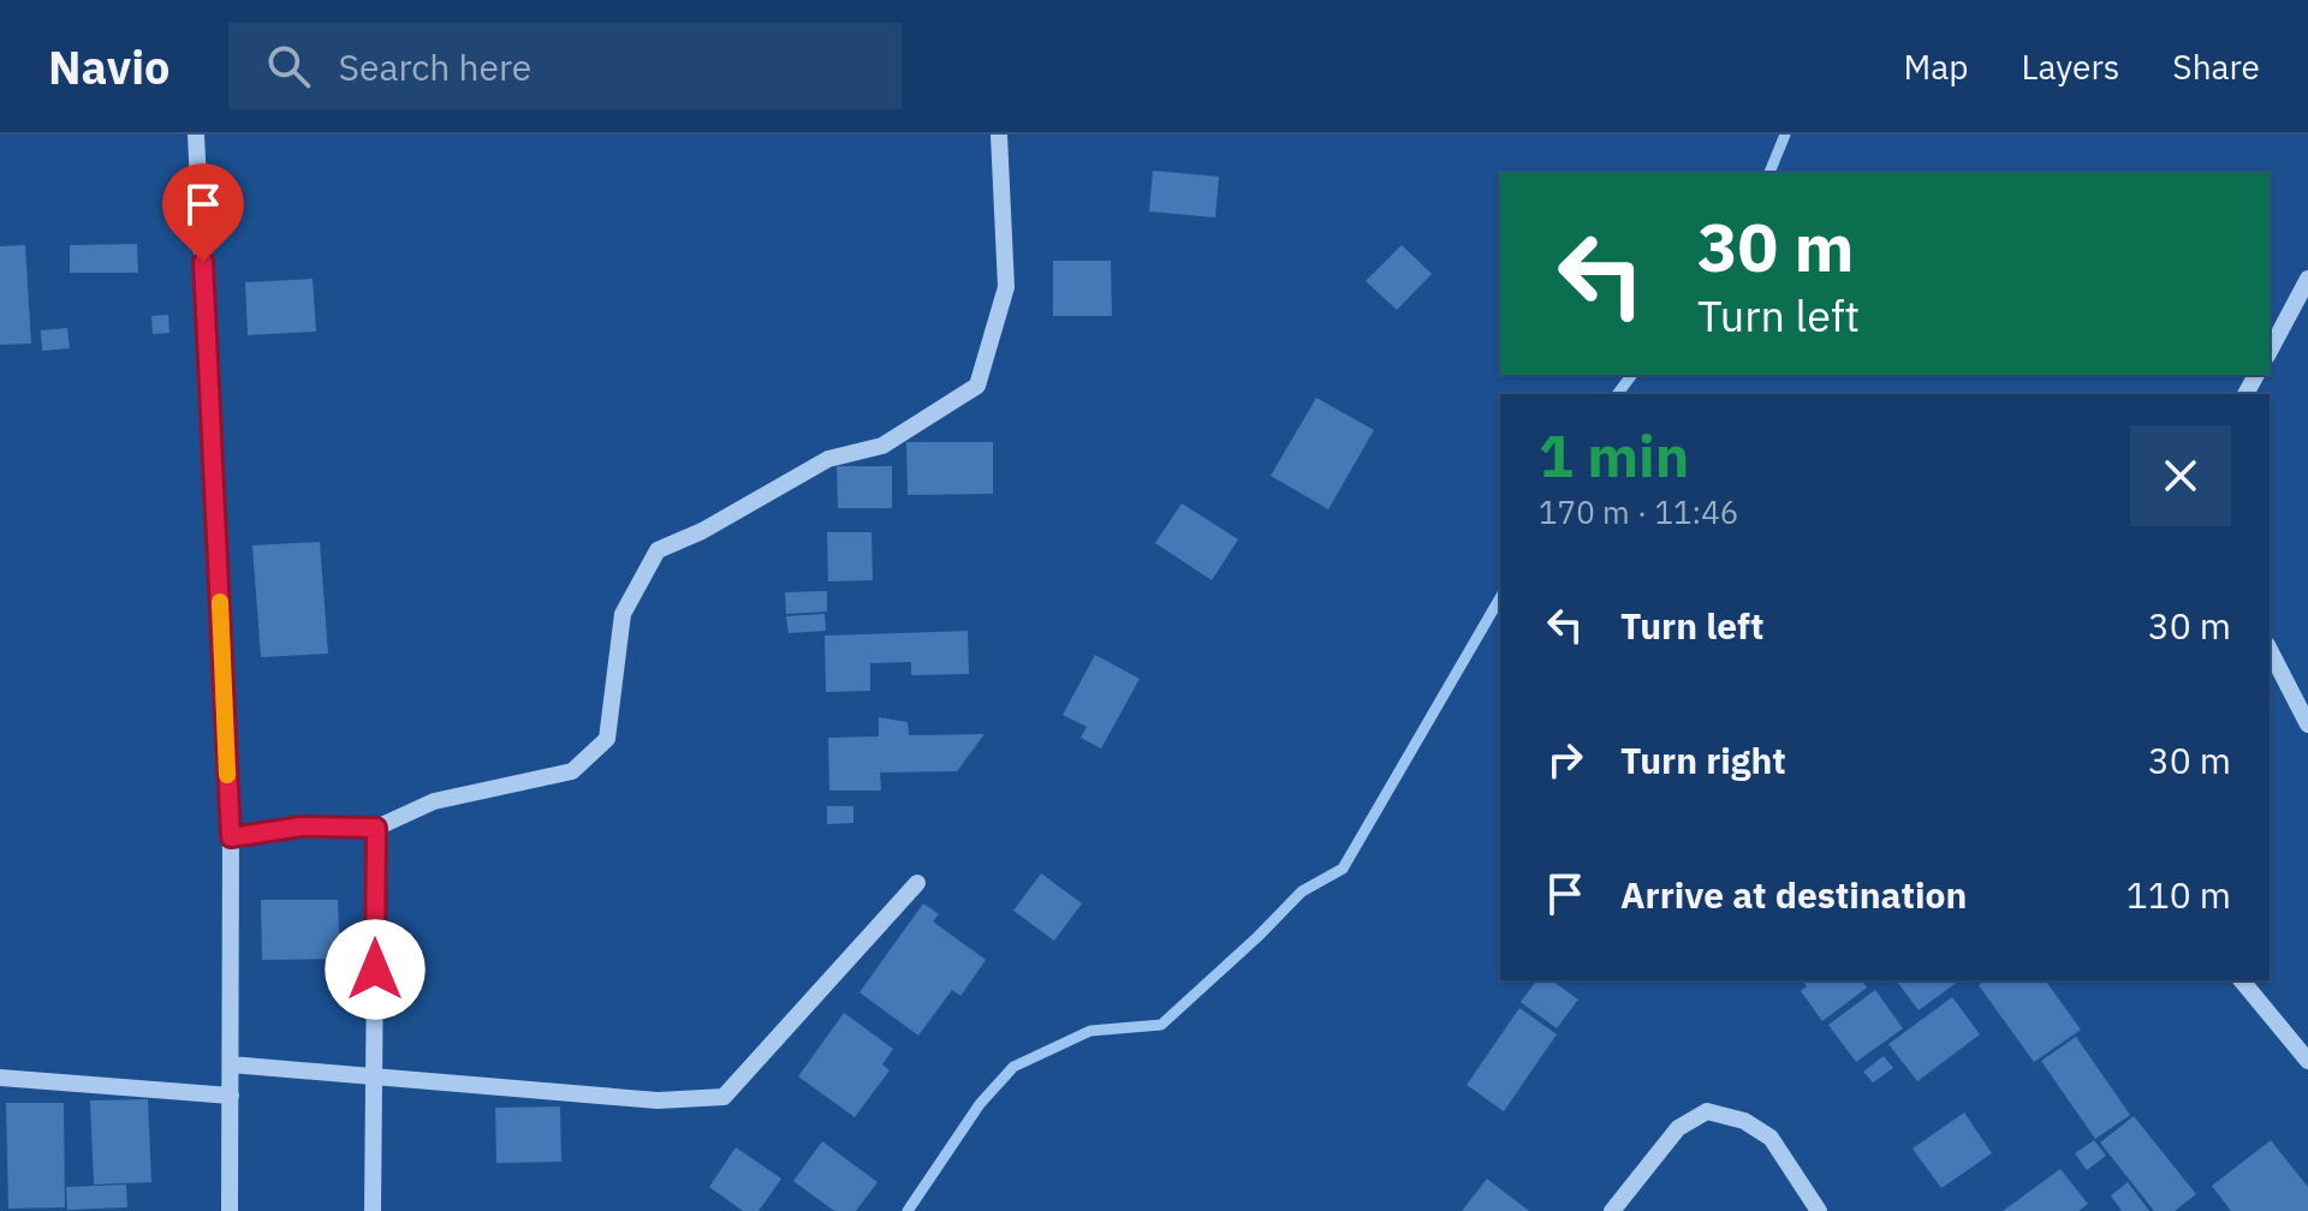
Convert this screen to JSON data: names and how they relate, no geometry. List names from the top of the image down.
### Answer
{
  "page": {
    "header": "Navio",
    "search": "Search here",
    "nav": ["Map", "Layers", "Share"],
    "turn": ["30 m", "Turn left"],
    "heading": ["1 min", "170 m · 11:46"],
    "list": [
      {
        "name": "Turn left",
        "value": "30 m"
      },
      {
        "name": "Turn right",
        "value": "30 m"
      },
      {
        "name": "Arrive at destination",
        "value": "110 m"
      }
    ]
  }
}
